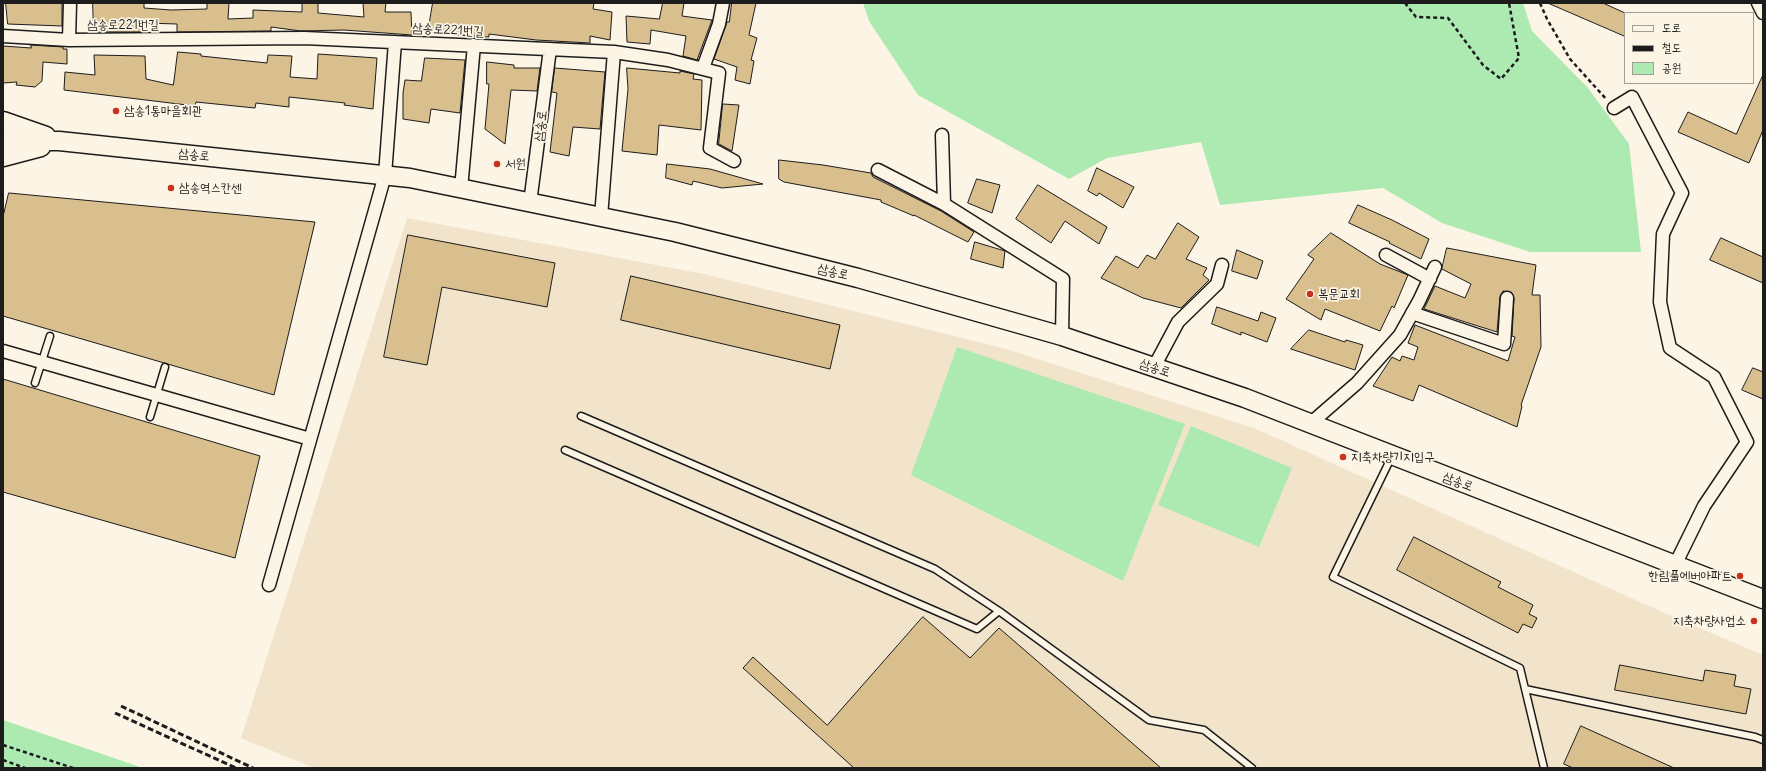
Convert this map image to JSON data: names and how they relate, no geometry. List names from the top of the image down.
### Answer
{
  "streets": {
    "main road": ["삼송로"],
    "street": ["삼송로221번길"]
  },
  "crossings": [
    ["삼송로221번길", "삼송로"]
  ],
  "places": [
    "삼송1통마을회관",
    "서원",
    "삼송역스칸센",
    "복문교회",
    "지축차량기지입구",
    "한림풀에버아파트",
    "지축차량사업소"
  ],
  "legend": ["도로", "철도", "공원"]
}
